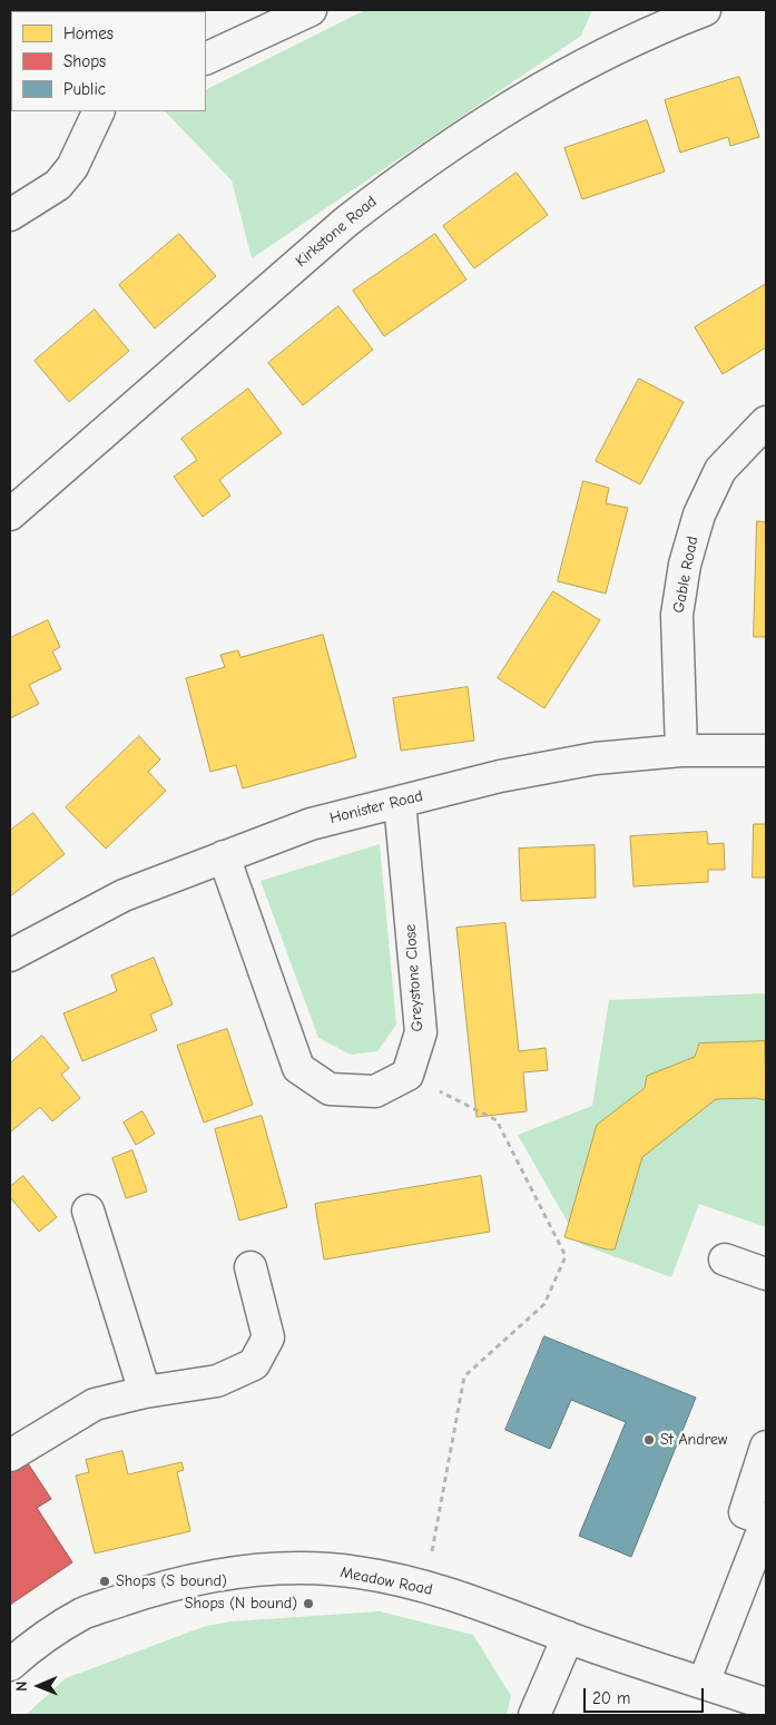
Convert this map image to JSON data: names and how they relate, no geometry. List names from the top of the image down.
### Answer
{
  "streets": {
    "street": [
      "Kirkstone Road",
      "Gable Road",
      "Honister Road",
      "Greystone Close",
      "Meadow Road"
    ]
  },
  "crossings": [
    ["Gable Road", "Honister Road"],
    ["Honister Road", "Greystone Close"]
  ],
  "places": ["St Andrew", "Shops (S bound)", "Shops (N bound)"],
  "legend": ["Homes", "Shops", "Public"],
  "scale_bar": "20 m",
  "north": "left"
}
